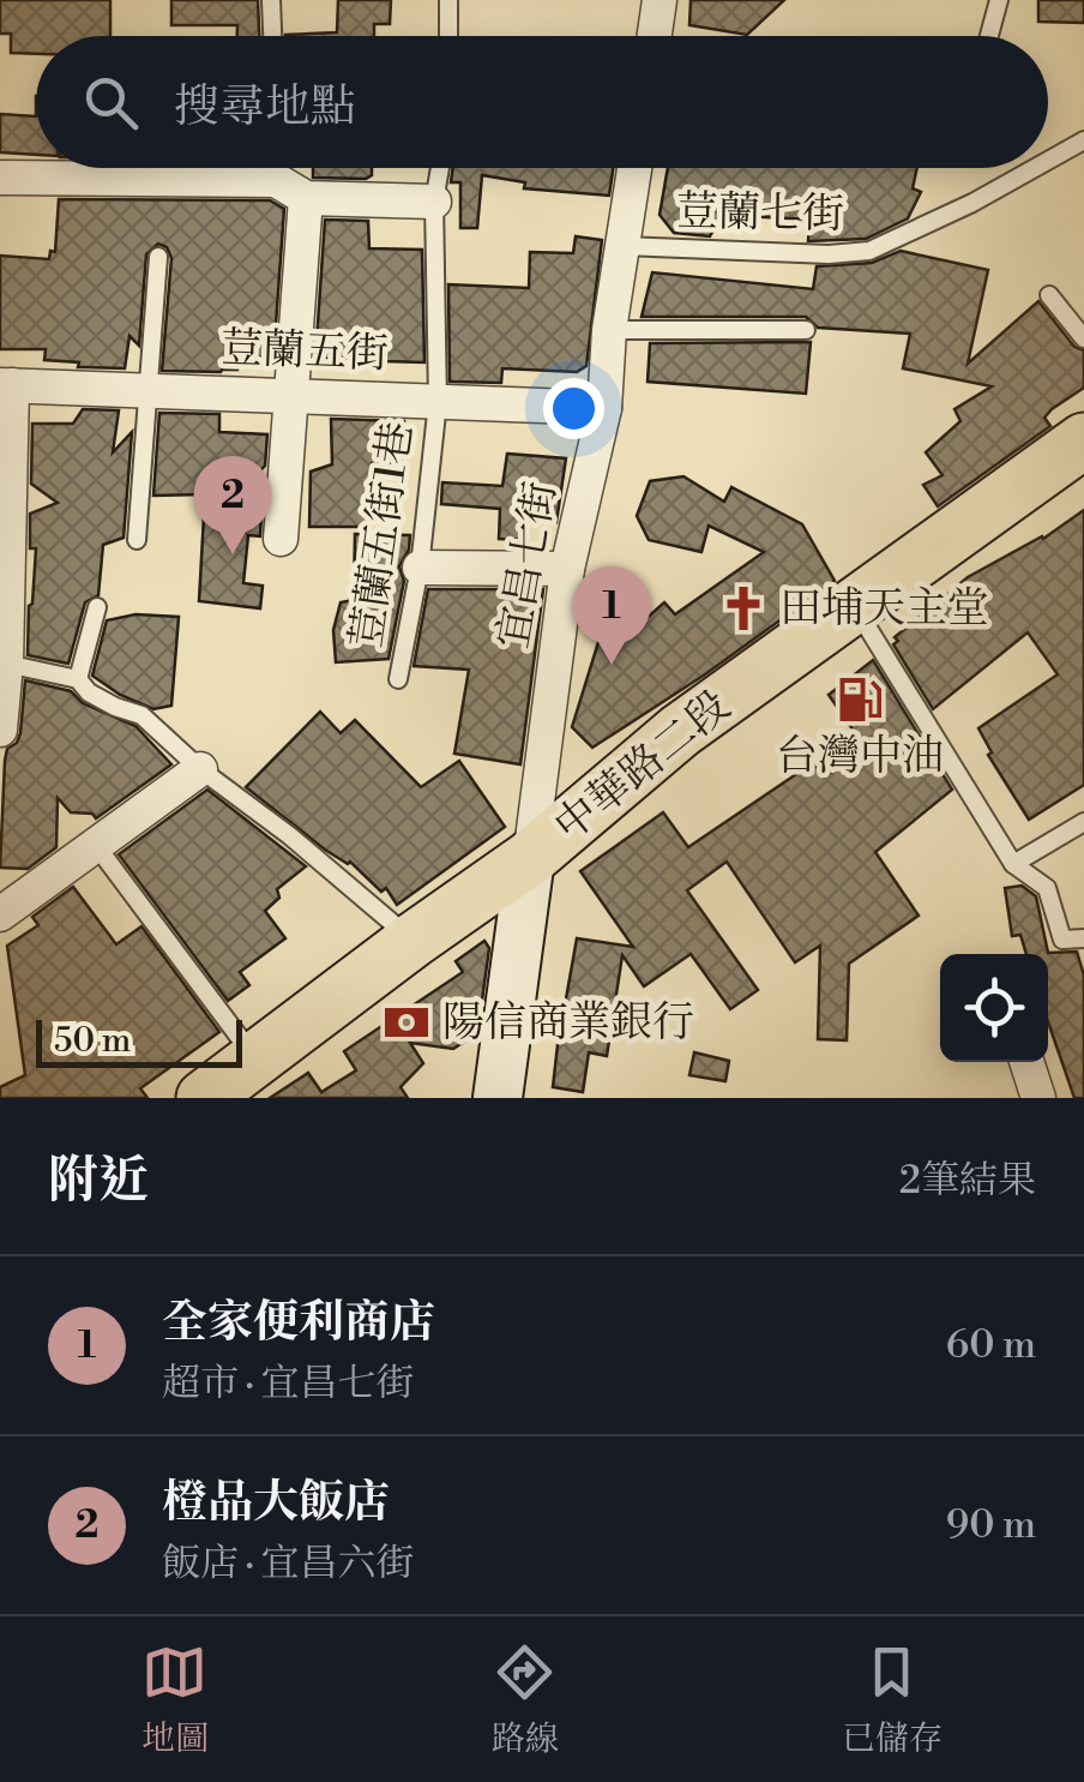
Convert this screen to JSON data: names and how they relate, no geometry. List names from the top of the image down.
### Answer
{
  "streets": {
    "main road": ["中華路二段"],
    "street": ["荳蘭五街", "宜昌七街"],
    "lane": ["荳蘭七街", "荳蘭五街1巷"]
  },
  "crossings": [
    ["荳蘭七街", "宜昌七街"],
    ["荳蘭五街", "荳蘭五街1巷"],
    ["荳蘭五街", "宜昌七街"],
    ["宜昌七街", "中華路二段"]
  ],
  "places": {
    "church": ["田埔天主堂"],
    "fuel station": ["台灣中油"],
    "bank": ["陽信商業銀行"]
  },
  "scale_bar": "50 m",
  "page": {
    "search": "搜尋地點",
    "pins": ["2", "1"],
    "scale": "50 m",
    "heading": ["附近", "2筆結果"],
    "list": [
      {
        "mark": "1",
        "name": "全家便利商店",
        "note": "超市 · 宜昌七街",
        "value": "60 m"
      },
      {
        "mark": "2",
        "name": "橙品大飯店",
        "note": "飯店 · 宜昌六街",
        "value": "90 m"
      }
    ],
    "nav": ["地圖", "路線", "已儲存"]
  }
}
